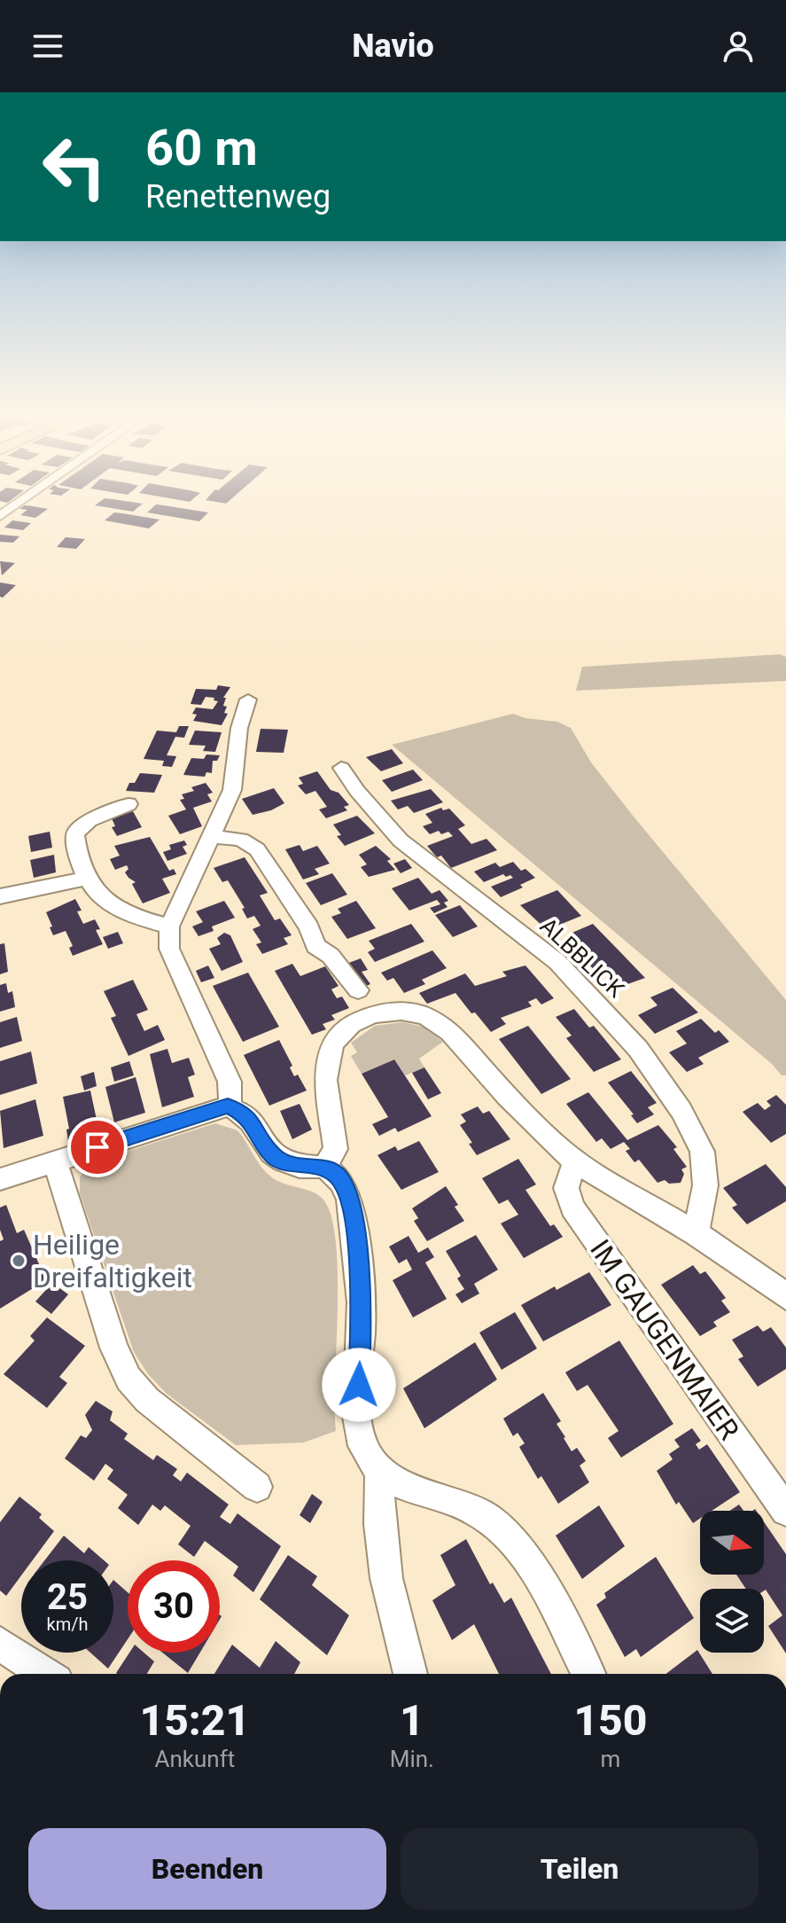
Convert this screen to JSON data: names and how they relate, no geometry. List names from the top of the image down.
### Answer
{
  "streets": {
    "street": ["ALBBLICK", "IM GAUGENMAIER"]
  },
  "places": ["Heilige Dreifaltigkeit"],
  "north": "right",
  "page": {
    "header": "Navio",
    "turn": ["60 m", "Renettenweg"],
    "speed": "25 km/h",
    "limit": "30",
    "eta": [
      "15:21",
      "Ankunft",
      "1",
      "Min.",
      "150",
      "m"
    ],
    "buttons": ["Beenden", "Teilen"]
  }
}
